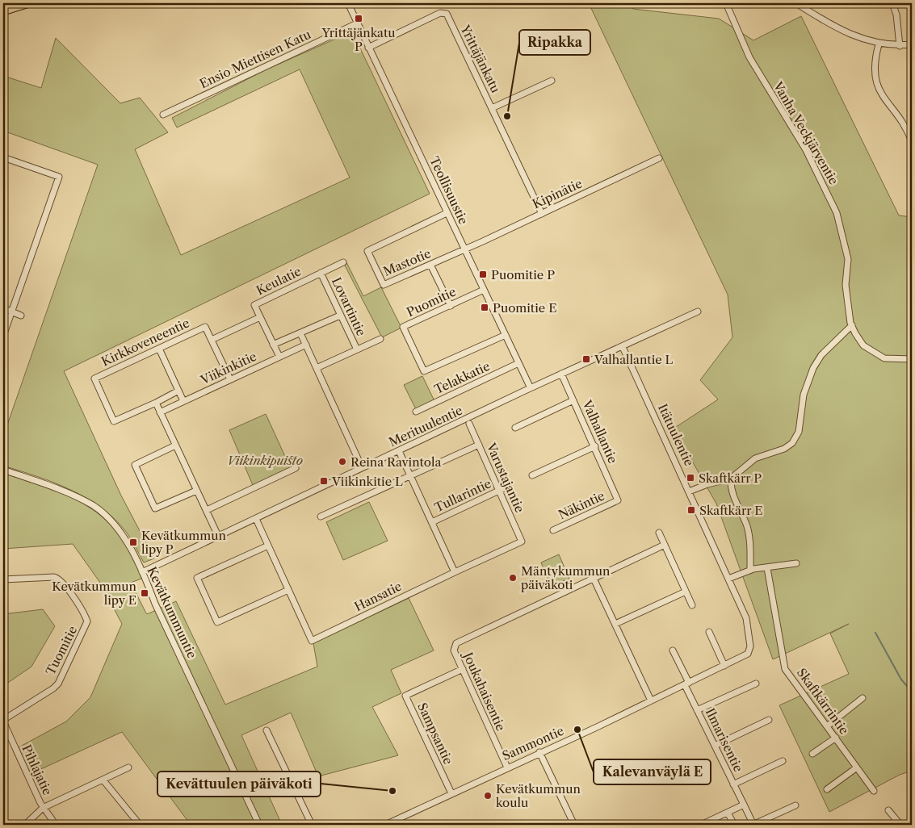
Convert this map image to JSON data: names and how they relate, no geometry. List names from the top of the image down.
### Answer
{
  "streets": {
    "street": [
      "Ensio Miettisen Katu",
      "Yrittäjänkatu",
      "Vanha Veckjärventie",
      "Teollisuustie",
      "Kipinätie",
      "Mastotie",
      "Keulatie",
      "Puomitie",
      "Lovartintie",
      "Kirkkoveneentie",
      "Viikinkitie",
      "Telakkatie",
      "Merituulentie",
      "Valhallantie",
      "Itätuulentie",
      "Varustajantie",
      "Tullarintie",
      "Näkintie",
      "Hansatie",
      "Kevätkummuntie",
      "Tuomitie",
      "Joukahaisentie",
      "Skaftkärrintie",
      "Sampsantie",
      "Ilmarisentie",
      "Sammontie",
      "Pihlajatie"
    ]
  },
  "crossings": [
    ["Ensio Miettisen Katu", "Teollisuustie"],
    ["Yrittäjänkatu", "Teollisuustie"],
    ["Yrittäjänkatu", "Kipinätie"],
    ["Teollisuustie", "Kipinätie"],
    ["Teollisuustie", "Mastotie"],
    ["Teollisuustie", "Puomitie"],
    ["Teollisuustie", "Telakkatie"],
    ["Teollisuustie", "Merituulentie"],
    ["Kipinätie", "Mastotie"],
    ["Keulatie", "Lovartintie"],
    ["Keulatie", "Viikinkitie"],
    ["Merituulentie", "Valhallantie"],
    ["Merituulentie", "Itätuulentie"],
    ["Merituulentie", "Hansatie"],
    ["Merituulentie", "Kevätkummuntie"],
    ["Valhallantie", "Näkintie"],
    ["Itätuulentie", "Sammontie"],
    ["Varustajantie", "Tullarintie"],
    ["Varustajantie", "Hansatie"],
    ["Tuomitie", "Pihlajatie"],
    ["Joukahaisentie", "Sampsantie"],
    ["Joukahaisentie", "Sammontie"],
    ["Sampsantie", "Sammontie"],
    ["Ilmarisentie", "Sammontie"]
  ],
  "parks": ["Viikinkipuisto"],
  "places": {
    "transit": [
      "Yrittäjänkatu P",
      "Puomitie P",
      "Puomitie E",
      "Valhallantie L",
      "Skaftkärr P",
      "Viikinkitie L",
      "Skaftkärr E",
      "Kevätkummun lipy P",
      "Kevätkummun lipy E"
    ],
    "other": [
      "Ripakka",
      "Reina Ravintola",
      "Mäntykummun päiväkoti",
      "Kalevanväylä E",
      "Kevättuulen päiväkoti",
      "Kevätkummun koulu"
    ]
  }
}
